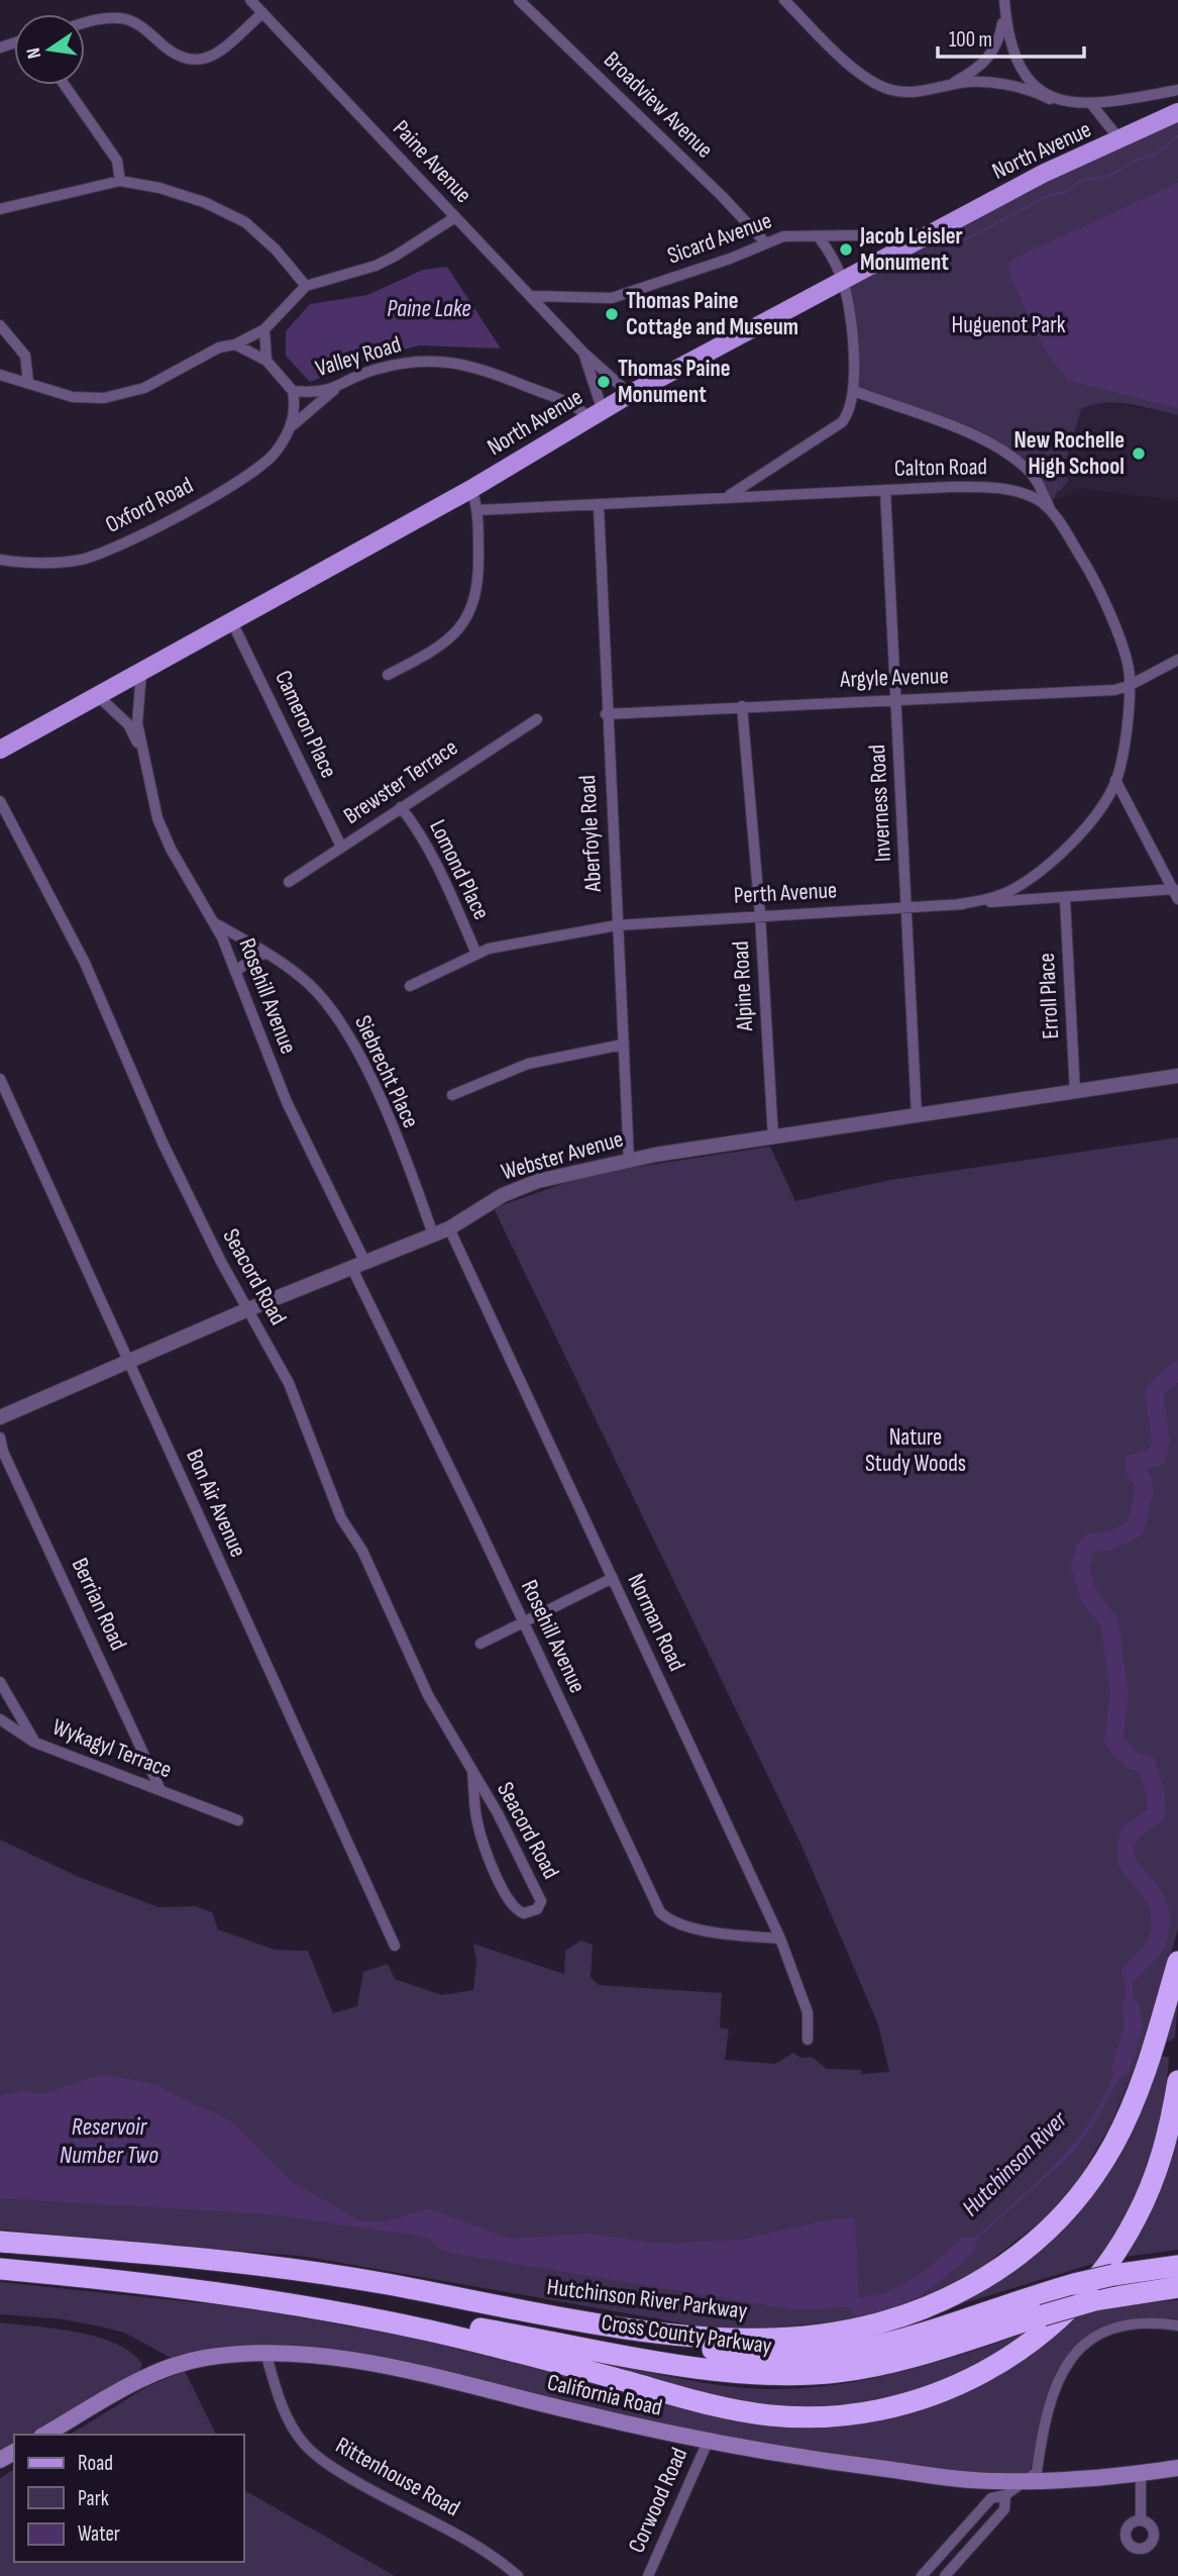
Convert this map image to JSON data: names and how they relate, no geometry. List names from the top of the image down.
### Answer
{
  "streets": {
    "highway": ["Hutchinson River Parkway", "Cross County Parkway"],
    "main road": ["North Avenue", "California Road"],
    "street": [
      "Broadview Avenue",
      "Paine Avenue",
      "Sicard Avenue",
      "Valley Road",
      "Calton Road",
      "Oxford Road",
      "Argyle Avenue",
      "Cameron Place",
      "Brewster Terrace",
      "Inverness Road",
      "Aberfoyle Road",
      "Lomond Place",
      "Perth Avenue",
      "Alpine Road",
      "Rosehill Avenue",
      "Erroll Place",
      "Siebrecht Place",
      "Webster Avenue",
      "Seacord Road",
      "Bon Air Avenue",
      "Berrian Road",
      "Norman Road",
      "Wykagyl Terrace",
      "Rittenhouse Road",
      "Corwood Road"
    ]
  },
  "crossings": [
    ["Broadview Avenue", "Sicard Avenue"],
    ["North Avenue", "Paine Avenue"],
    ["North Avenue", "Sicard Avenue"],
    ["North Avenue", "Valley Road"],
    ["North Avenue", "Cameron Place"],
    ["North Avenue", "Rosehill Avenue"],
    ["Paine Avenue", "Sicard Avenue"],
    ["Paine Avenue", "Valley Road"],
    ["Valley Road", "Oxford Road"],
    ["Calton Road", "Argyle Avenue"],
    ["Calton Road", "Inverness Road"],
    ["Calton Road", "Aberfoyle Road"],
    ["Calton Road", "Perth Avenue"],
    ["Argyle Avenue", "Inverness Road"],
    ["Argyle Avenue", "Aberfoyle Road"],
    ["Argyle Avenue", "Alpine Road"],
    ["Cameron Place", "Brewster Terrace"],
    ["Brewster Terrace", "Lomond Place"],
    ["Inverness Road", "Perth Avenue"],
    ["Inverness Road", "Webster Avenue"],
    ["Aberfoyle Road", "Perth Avenue"],
    ["Aberfoyle Road", "Webster Avenue"],
    ["Lomond Place", "Perth Avenue"],
    ["Perth Avenue", "Alpine Road"],
    ["Perth Avenue", "Erroll Place"],
    ["Alpine Road", "Webster Avenue"],
    ["Rosehill Avenue", "Siebrecht Place"],
    ["Rosehill Avenue", "Webster Avenue"],
    ["Rosehill Avenue", "Norman Road"],
    ["Erroll Place", "Webster Avenue"],
    ["Siebrecht Place", "Webster Avenue"],
    ["Webster Avenue", "Seacord Road"],
    ["Webster Avenue", "Bon Air Avenue"],
    ["Webster Avenue", "Norman Road"],
    ["Berrian Road", "Wykagyl Terrace"],
    ["Hutchinson River Parkway", "Cross County Parkway"],
    ["California Road", "Rittenhouse Road"],
    ["California Road", "Corwood Road"]
  ],
  "water": ["Paine Lake", "Reservoir Number Two", "Hutchinson River"],
  "parks": ["Huguenot Park", "Nature Study Woods"],
  "places": [
    "Jacob Leisler Monument",
    "Thomas Paine Cottage and Museum",
    "Thomas Paine Monument",
    "New Rochelle High School"
  ],
  "legend": ["Road", "Park", "Water"],
  "scale_bar": "100 m",
  "north": "left"
}
